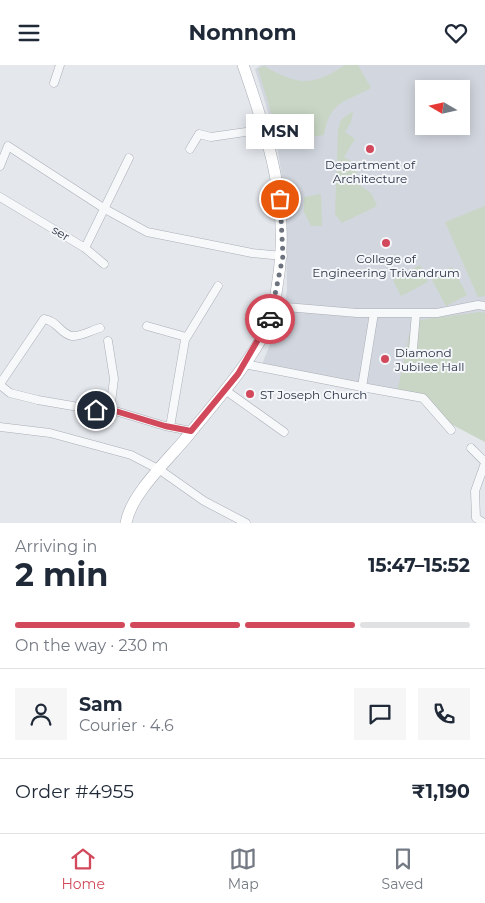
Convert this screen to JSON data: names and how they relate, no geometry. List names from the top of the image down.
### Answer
{
  "streets": {
    "street": ["ser"]
  },
  "places": [
    "Department of Architecture",
    "MSN",
    "College of Engineering Trivandrum",
    "Diamond Jubilee Hall",
    "ST Joseph Church"
  ],
  "north": "left",
  "page": {
    "header": "Nomnom",
    "bubble": "MSN",
    "heading": ["2 min", "Arriving in", "15:47–15:52"],
    "panel": [
      "Sam",
      "Courier · 4.6",
      "Order #4955",
      "₹1,190"
    ],
    "bar": "On the way · 230 m",
    "tabs": ["Home", "Map", "Saved"]
  }
}
